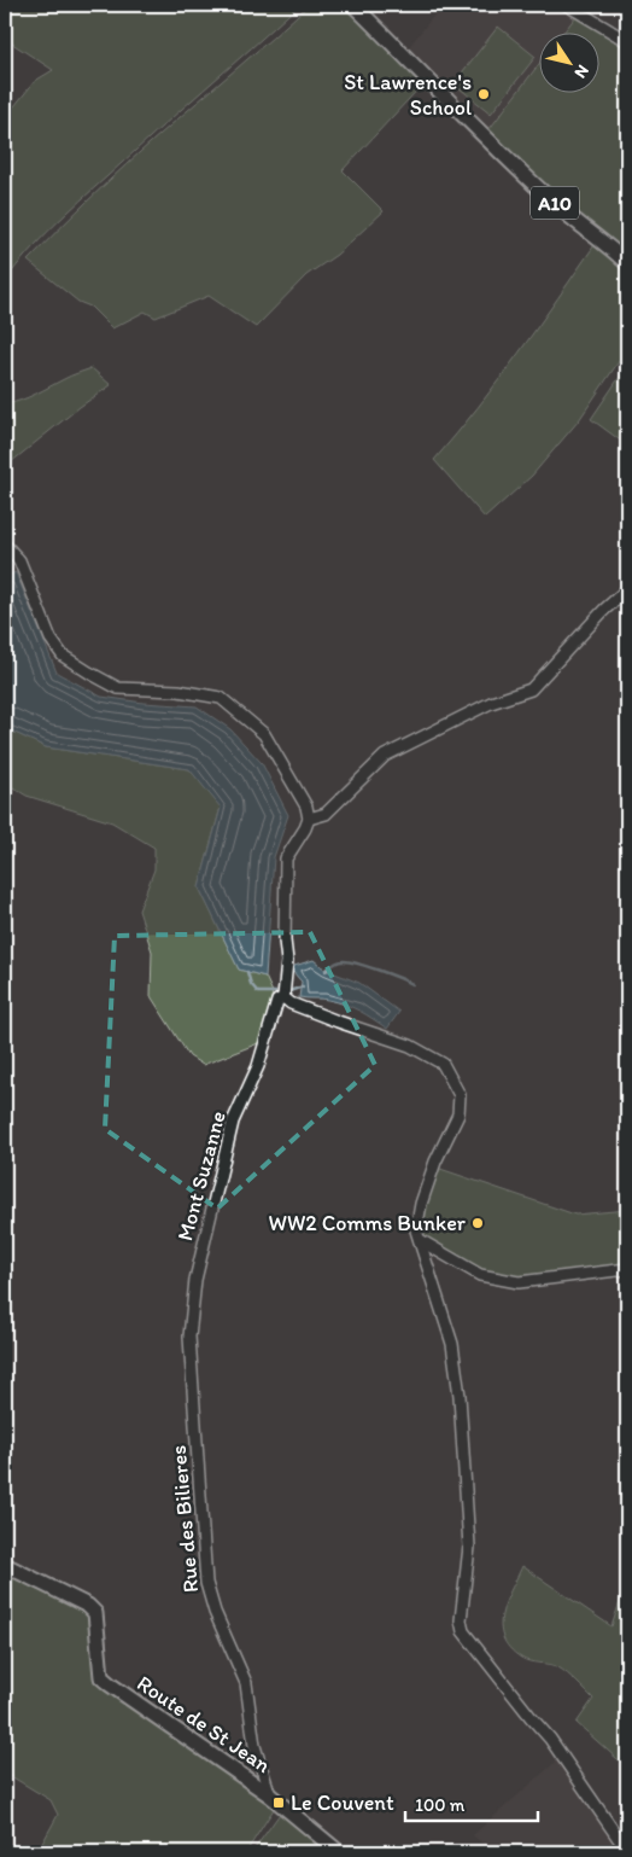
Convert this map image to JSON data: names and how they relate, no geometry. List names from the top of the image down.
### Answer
{
  "streets": {
    "main road": ["A10", "Route de St Jean"],
    "street": ["Mont Suzanne", "Rue des Bilieres"]
  },
  "crossings": [
    ["Mont Suzanne", "Rue des Bilieres"],
    ["Rue des Bilieres", "Route de St Jean"]
  ],
  "places": {
    "other": ["St Lawrence's School", "WW2 Comms Bunker"],
    "transit": ["Le Couvent"]
  },
  "scale_bar": "100 m",
  "north": "bottom right"
}
